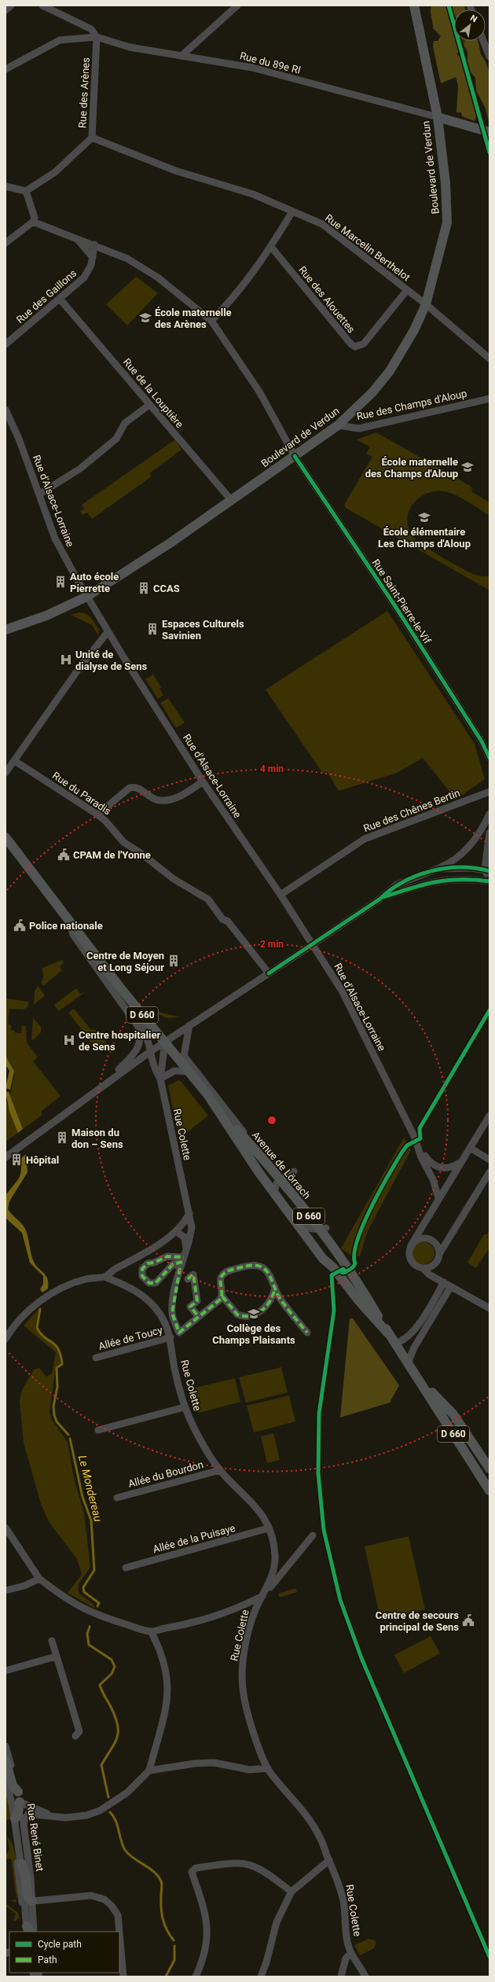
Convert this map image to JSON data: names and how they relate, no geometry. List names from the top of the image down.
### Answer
{
  "streets": {
    "main road": ["Boulevard de Verdun", "D 660", "Avenue de Lörrach"],
    "street": [
      "Rue du 89e RI",
      "Rue des Arènes",
      "Rue Marcelin Berthelot",
      "Rue des Gaillons",
      "Rue des Alouettes",
      "Rue de la Louptière",
      "Rue des Champs d'Aloup",
      "Rue d'Alsace-Lorraine",
      "Rue Saint-Pierre-le-Vif",
      "Rue du Paradis",
      "Rue des Chênes Bertin",
      "Rue Colette",
      "Allée de Toucy",
      "Allée du Bourdon",
      "Allée de la Puisaye",
      "Rue René Binet"
    ]
  },
  "crossings": [
    ["Rue du 89e RI", "Rue des Arènes"],
    ["Rue du 89e RI", "Boulevard de Verdun"],
    ["Rue des Arènes", "Rue Marcelin Berthelot"],
    ["Boulevard de Verdun", "Rue Marcelin Berthelot"],
    ["Boulevard de Verdun", "Rue de la Louptière"],
    ["Boulevard de Verdun", "Rue des Champs d'Aloup"],
    ["Boulevard de Verdun", "Rue d'Alsace-Lorraine"],
    ["Boulevard de Verdun", "Rue Saint-Pierre-le-Vif"],
    ["Rue Marcelin Berthelot", "Rue des Alouettes"],
    ["Rue des Gaillons", "Rue de la Louptière"],
    ["Rue des Gaillons", "Rue Saint-Pierre-le-Vif"],
    ["Rue d'Alsace-Lorraine", "Rue des Chênes Bertin"],
    ["D 660", "Rue Colette"],
    ["D 660", "Avenue de Lörrach"],
    ["Rue Colette", "Avenue de Lörrach"],
    ["Rue Colette", "Allée de Toucy"],
    ["Rue Colette", "Allée du Bourdon"],
    ["Rue Colette", "Allée de la Puisaye"]
  ],
  "water": ["Le Mondereau"],
  "places": {
    "school or university": [
      "École maternelle des Arènes",
      "École maternelle des Champs d'Aloup",
      "École élémentaire Les Champs d'Aloup",
      "Collège des Champs Plaisants"
    ],
    "building": [
      "Auto école Pierrette",
      "CCAS",
      "Espaces Culturels Savinien",
      "Centre de Moyen et Long Séjour",
      "Maison du don – Sens",
      "Hôpital"
    ],
    "hospital": ["Unité de dialyse de Sens", "Centre hospitalier de Sens"],
    "public building": ["CPAM de l'Yonne", "Police nationale", "Centre de secours principal de Sens"]
  },
  "legend": ["Cycle path", "Path"],
  "north": "top right",
  "rings": ["4 min", "2 min"]
}
